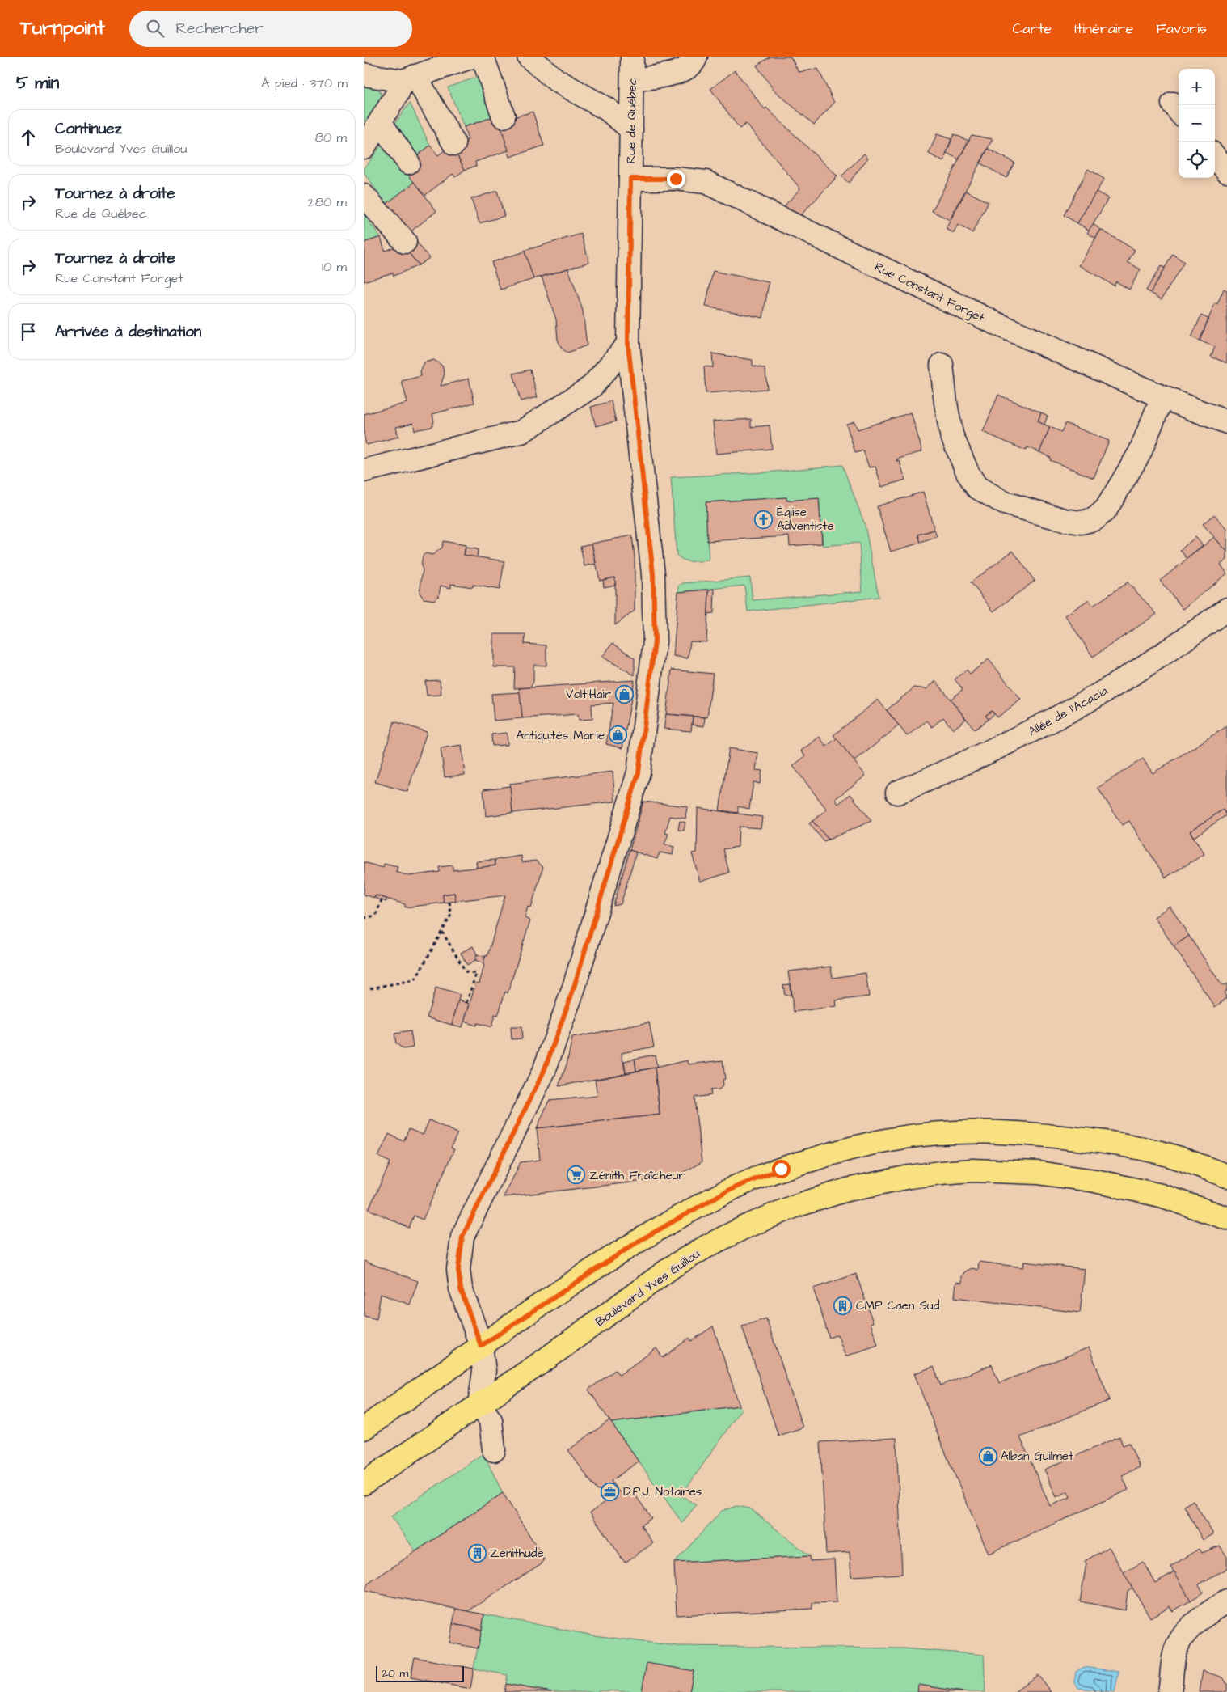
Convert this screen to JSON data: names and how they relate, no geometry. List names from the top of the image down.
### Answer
{
  "streets": {
    "main road": ["Boulevard Yves Guillou"],
    "street": ["Rue de Québec", "Rue Constant Forget", "Allée de l'Acacia"]
  },
  "crossings": [
    ["Rue de Québec", "Rue Constant Forget"],
    ["Rue de Québec", "Boulevard Yves Guillou"]
  ],
  "places": {
    "church": ["Église Adventiste"],
    "shop": ["Volt'Hair", "Antiquités Marie", "Alban Guilmet"],
    "supermarket": ["Zénith Fraîcheur"],
    "building": ["CMP Caen Sud", "Zenithude"],
    "office": ["D.P.J. Notaires"]
  },
  "scale_bar": "20 m",
  "page": {
    "header": "Turnpoint",
    "search": "Rechercher",
    "nav": ["Carte", "Itinéraire", "Favoris"],
    "heading": ["5 min", "À pied · 370 m"],
    "map_buttons": ["+", "−"],
    "list": [
      ["Continuez", "Boulevard Yves Guillou", "80 m"],
      ["Tournez à droite", "Rue de Québec", "280 m"],
      ["Tournez à droite", "Rue Constant Forget", "10 m"],
      "Arrivée à destination"
    ],
    "scale": "20 m"
  }
}
